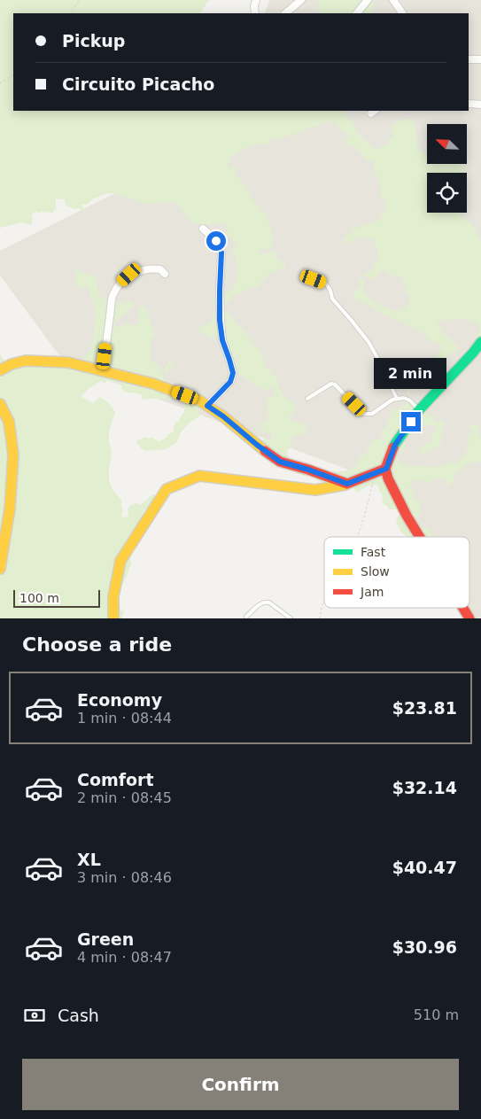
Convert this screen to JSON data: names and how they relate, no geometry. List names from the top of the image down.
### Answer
{
  "legend": ["Fast", "Slow", "Jam"],
  "scale_bar": "100 m",
  "north": "top left",
  "page": {
    "banner": ["Pickup", "Circuito Picacho"],
    "bubble": "2 min",
    "scale": "100 m",
    "heading": "Choose a ride",
    "list": [
      {
        "name": "Economy",
        "note": "1 min · 08:44",
        "value": "$23.81"
      },
      {
        "name": "Comfort",
        "note": "2 min · 08:45",
        "value": "$32.14"
      },
      {
        "name": "XL",
        "note": "3 min · 08:46",
        "value": "$40.47"
      },
      {
        "name": "Green",
        "note": "4 min · 08:47",
        "value": "$30.96"
      }
    ],
    "pay": ["Cash", "510 m"],
    "buttons": "Confirm"
  }
}
